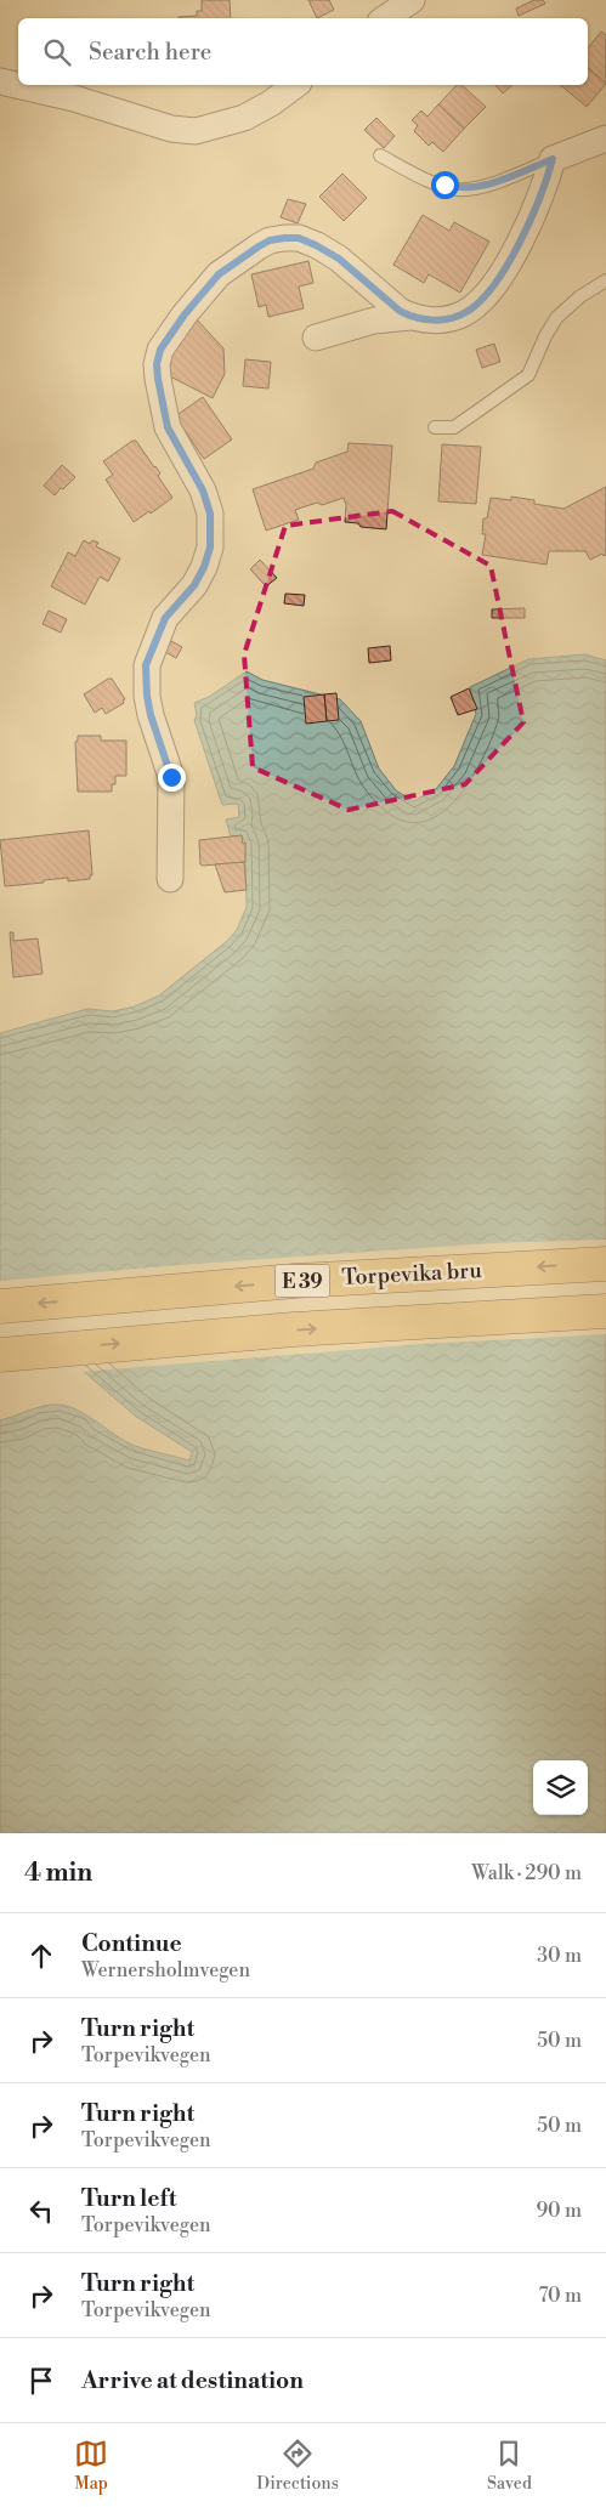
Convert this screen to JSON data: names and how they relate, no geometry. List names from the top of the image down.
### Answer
{
  "streets": {
    "highway": ["Torpevika bru", "E 39"]
  },
  "page": {
    "search": "Search here",
    "heading": ["4 min", "Walk · 290 m"],
    "list": [
      ["Continue", "Wernersholmvegen", "30 m"],
      ["Turn right", "Torpevikvegen", "50 m"],
      ["Turn right", "Torpevikvegen", "50 m"],
      ["Turn left", "Torpevikvegen", "90 m"],
      ["Turn right", "Torpevikvegen", "70 m"],
      "Arrive at destination"
    ],
    "nav": ["Map", "Directions", "Saved"]
  }
}
